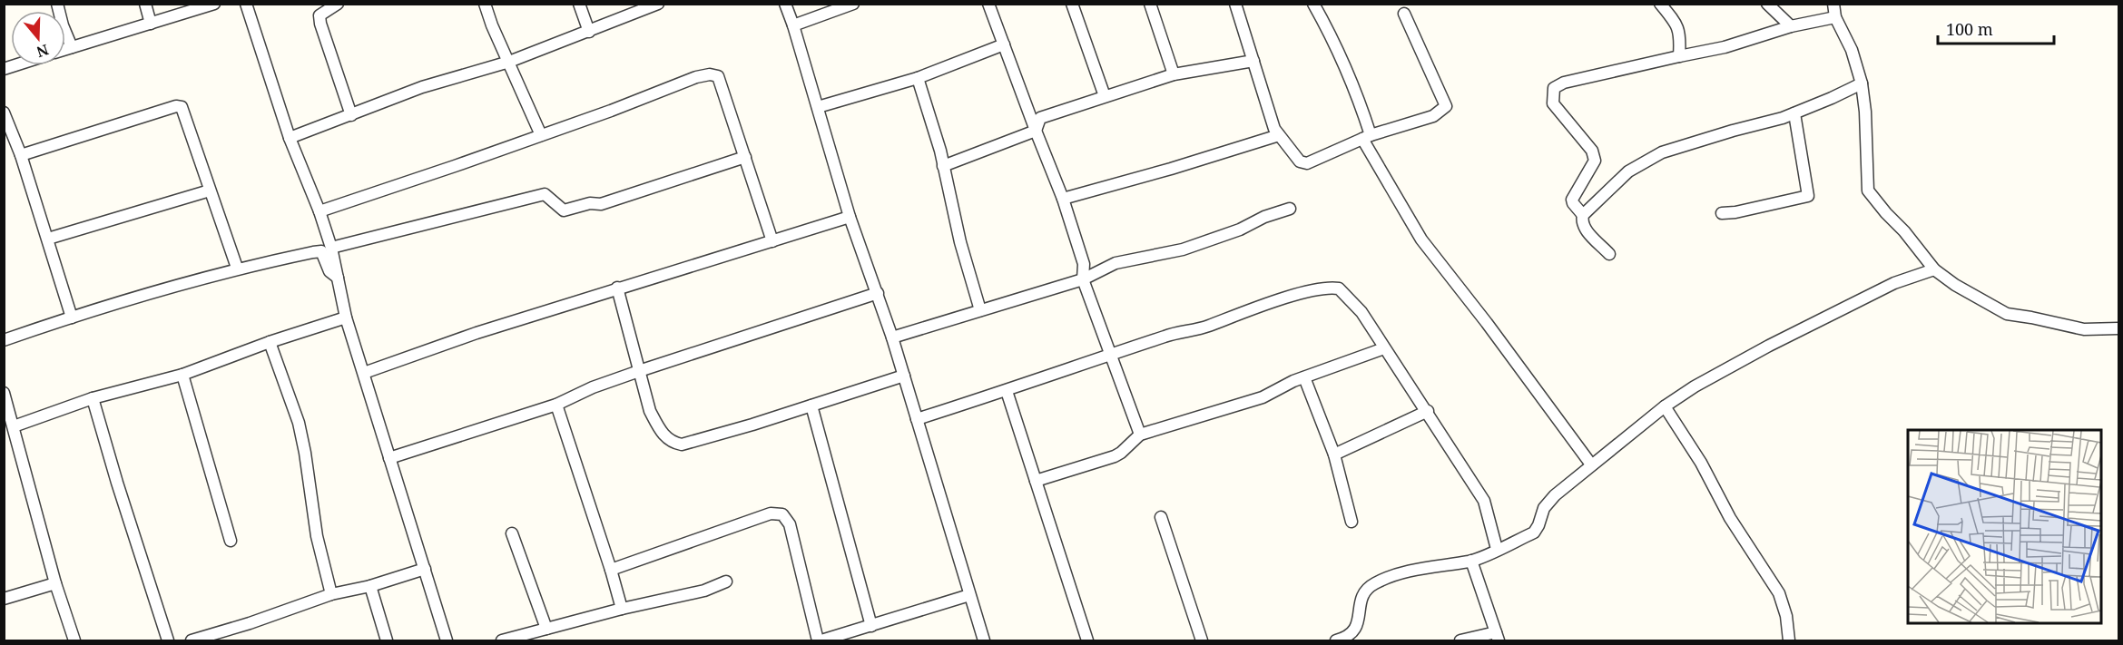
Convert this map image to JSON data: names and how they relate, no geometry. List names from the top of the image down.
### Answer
{
  "scale_bar": "100 m",
  "north": "bottom"
}
